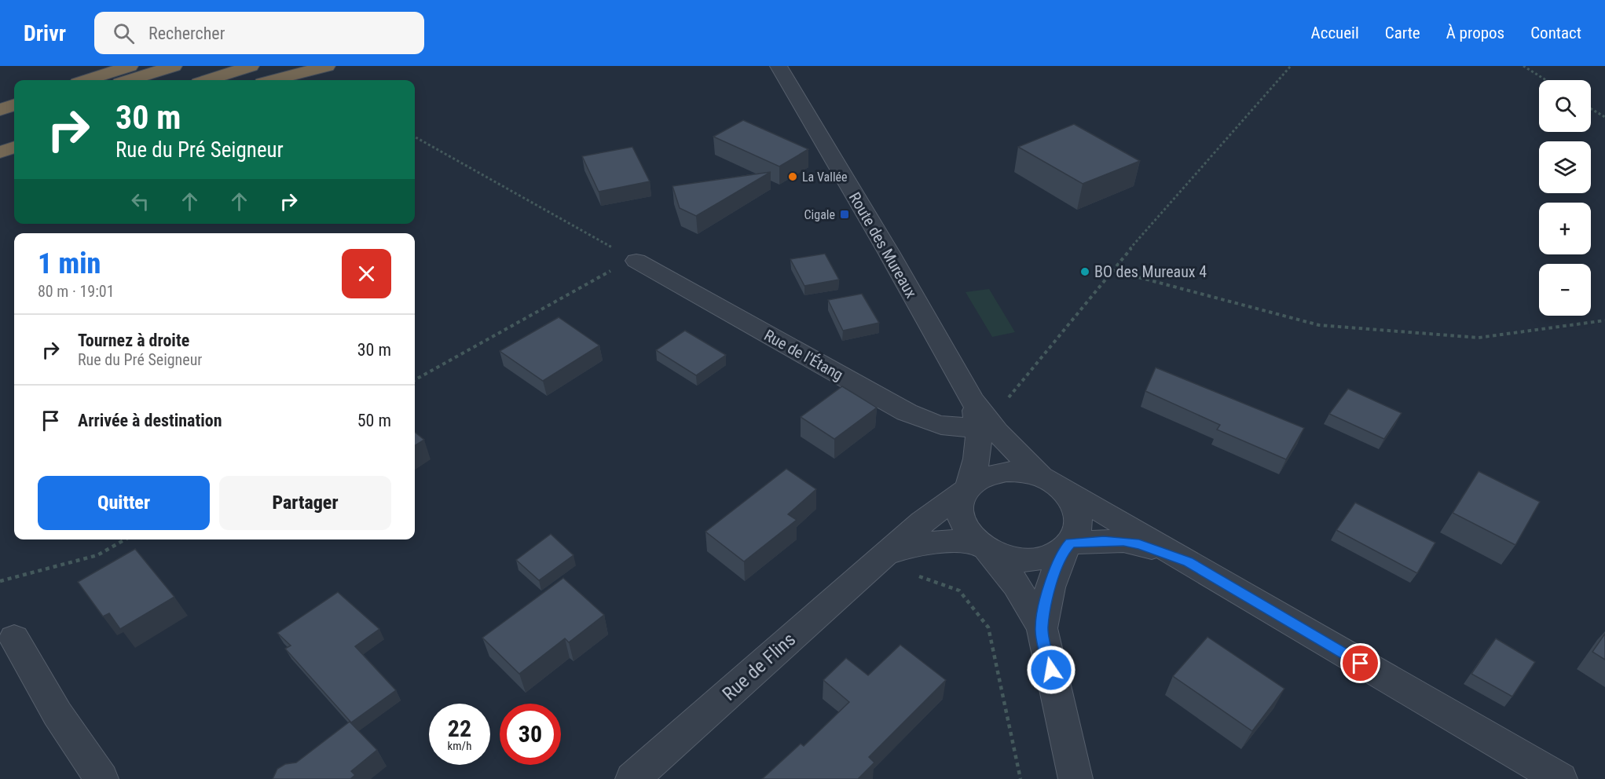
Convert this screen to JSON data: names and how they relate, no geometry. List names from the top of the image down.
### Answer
{
  "streets": {
    "street": ["Route des Mureaux", "Rue de l'Étang", "Rue de Flins"]
  },
  "crossings": [
    ["Route des Mureaux", "Rue de l'Étang"],
    ["Route des Mureaux", "Rue de Flins"]
  ],
  "places": {
    "other": ["La Vallée", "BO des Mureaux 4"],
    "transit": ["Cigale"]
  },
  "page": {
    "header": "Drivr",
    "search": "Rechercher",
    "nav": [
      "Accueil",
      "Carte",
      "À propos",
      "Contact"
    ],
    "map_buttons": ["+", "−"],
    "turn": ["30 m", "Rue du Pré Seigneur"],
    "heading": ["1 min", "80 m · 19:01"],
    "list": [
      {
        "name": "Tournez à droite",
        "note": "Rue du Pré Seigneur",
        "value": "30 m"
      },
      {
        "name": "Arrivée à destination",
        "value": "50 m"
      }
    ],
    "buttons": ["Quitter", "Partager"],
    "speed": "22 km/h",
    "limit": "30"
  }
}
